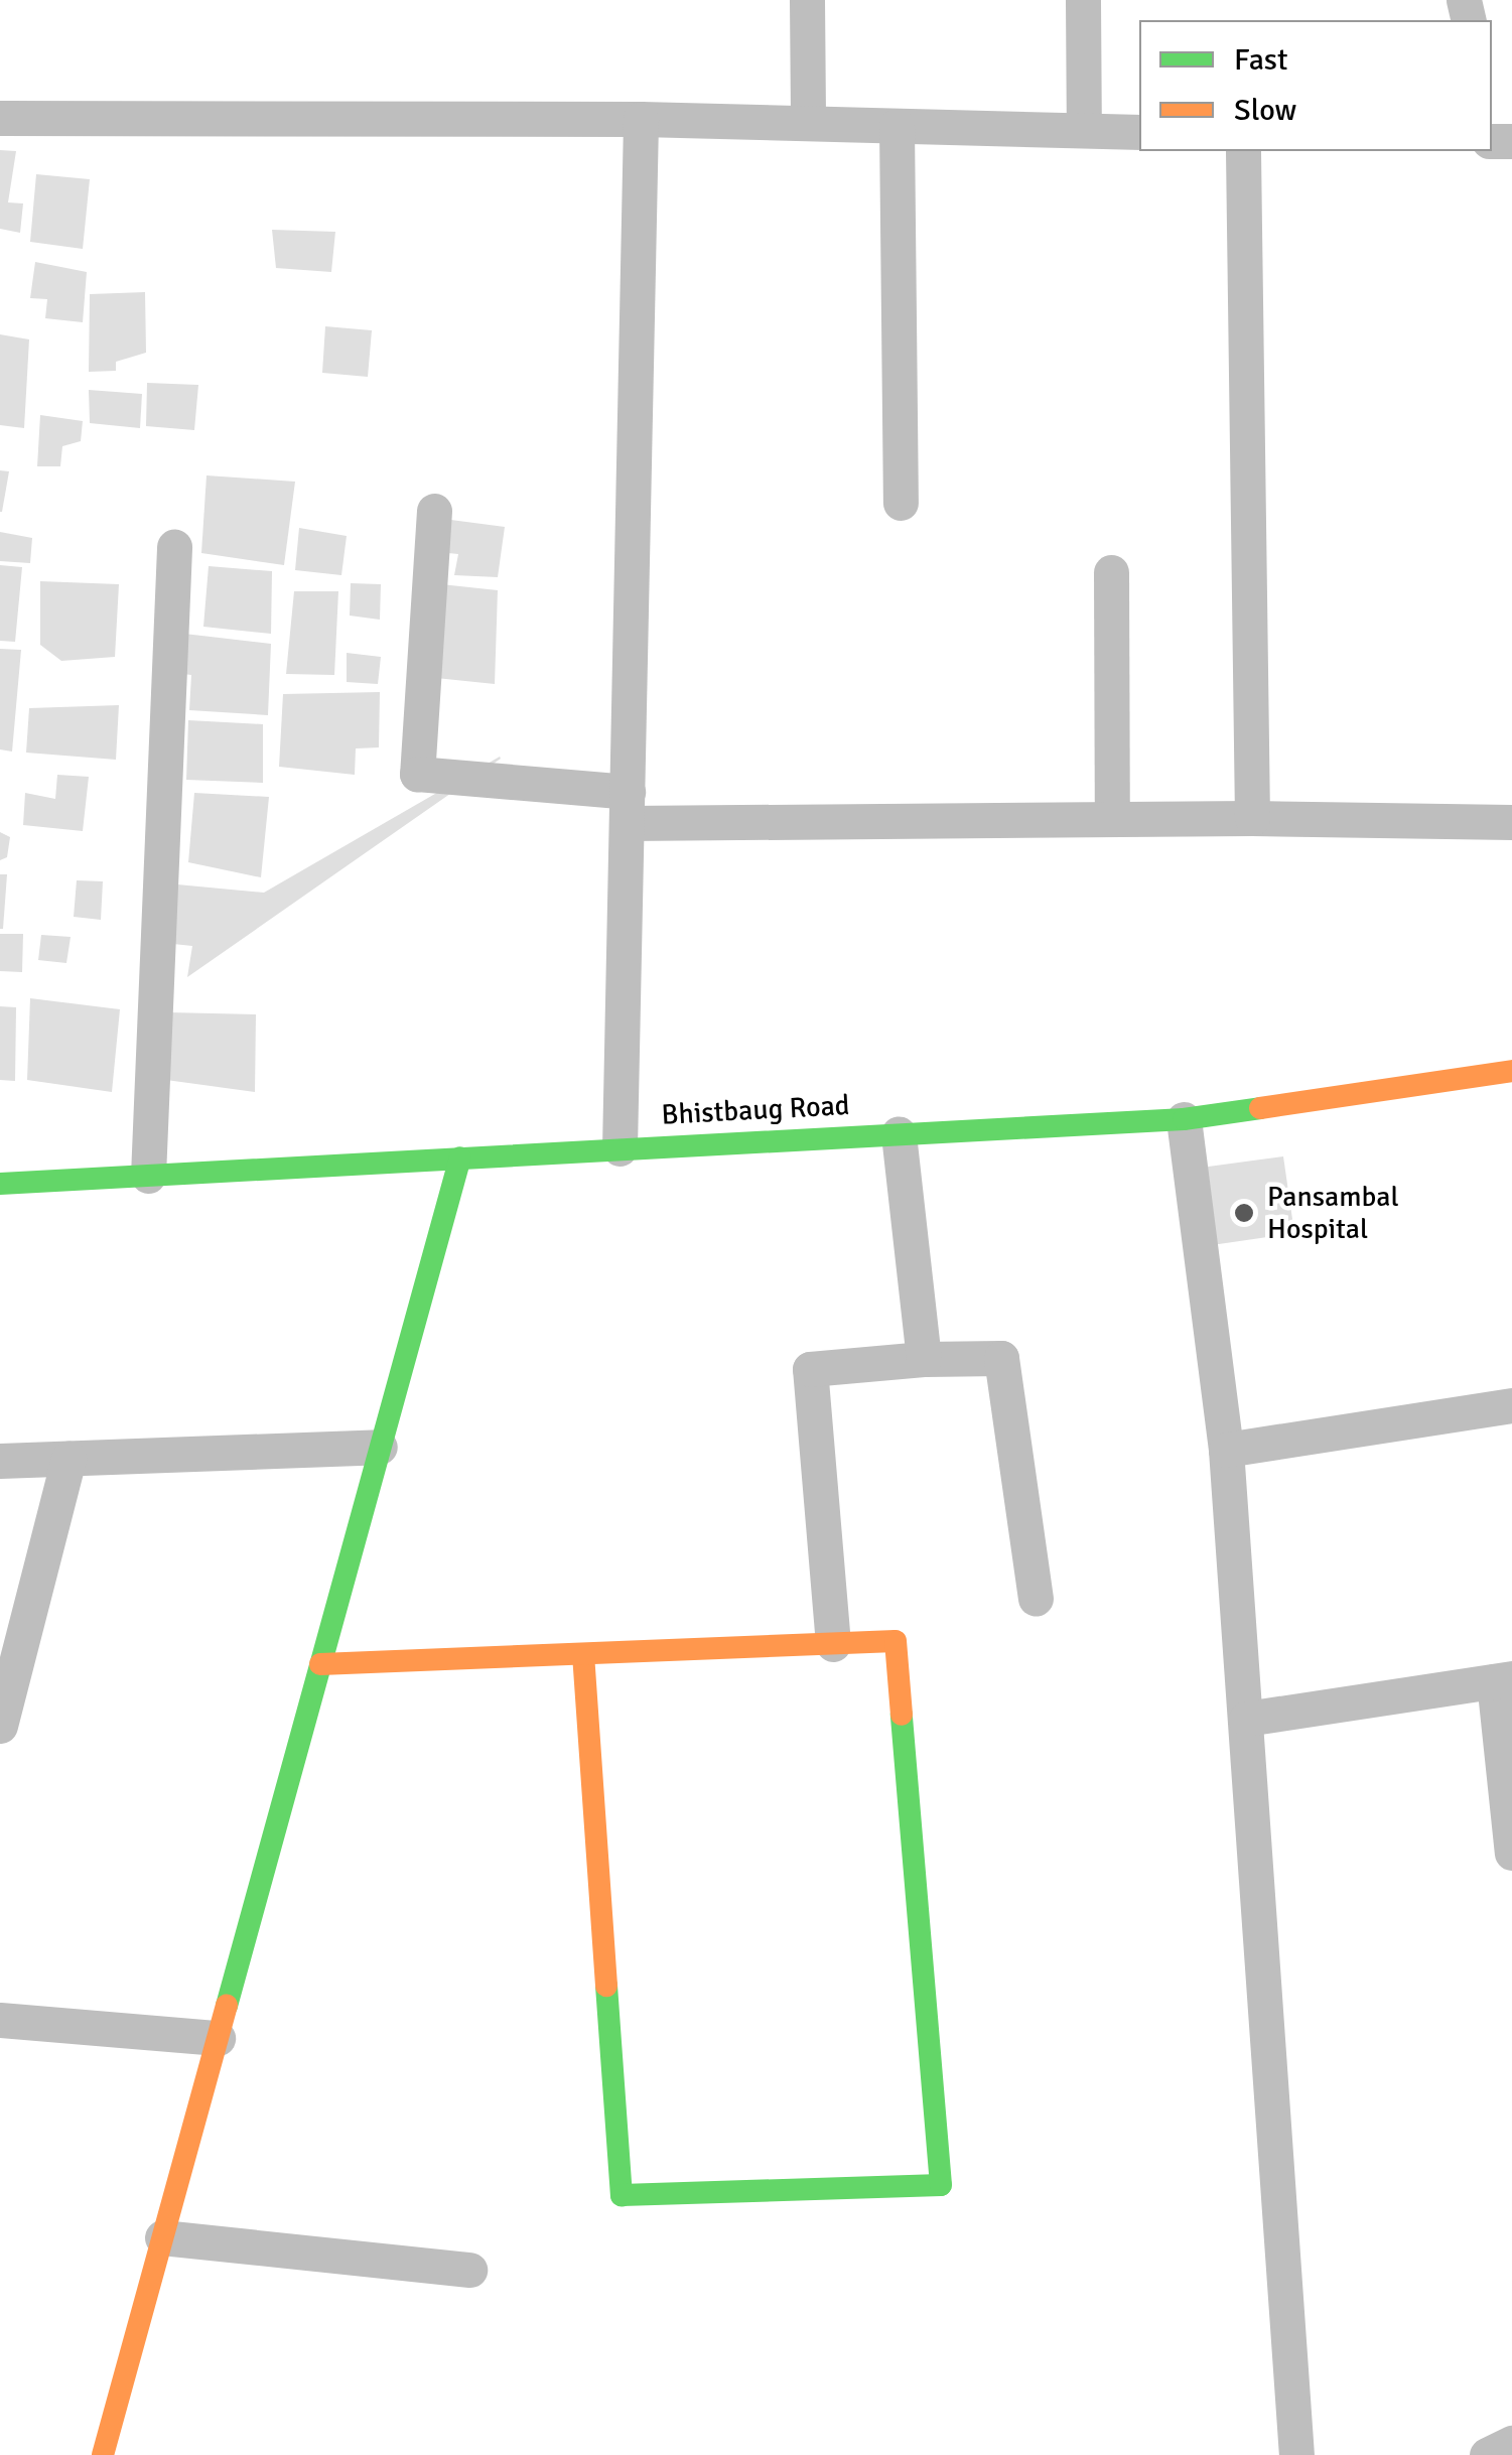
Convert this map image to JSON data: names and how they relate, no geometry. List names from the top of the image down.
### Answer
{
  "streets": {
    "street": ["Bhistbaug Road"]
  },
  "places": ["Pansambal Hospital"],
  "legend": ["Fast", "Slow"]
}
